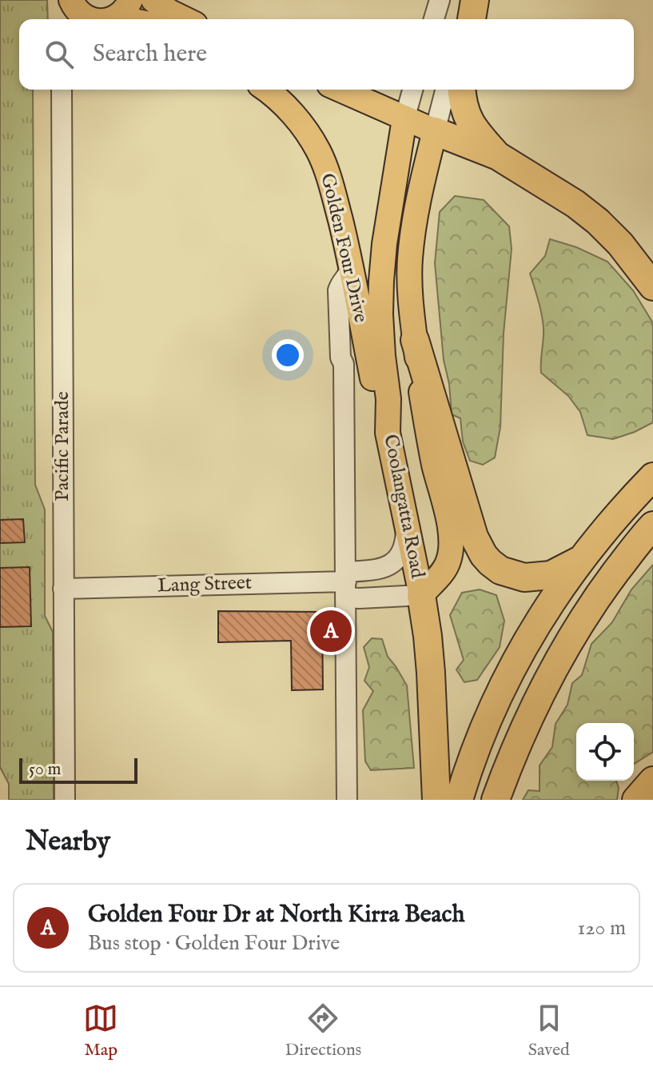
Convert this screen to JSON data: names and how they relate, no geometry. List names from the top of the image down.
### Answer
{
  "streets": {
    "main road": ["Golden Four Drive", "Coolangatta Road"],
    "street": ["Pacific Parade", "Lang Street"]
  },
  "crossings": [
    ["Golden Four Drive", "Coolangatta Road"],
    ["Pacific Parade", "Lang Street"]
  ],
  "scale_bar": "50 m",
  "page": {
    "search": "Search here",
    "pins": "A",
    "scale": "50 m",
    "heading": "Nearby",
    "list": [
      {
        "mark": "A",
        "name": "Golden Four Dr at North Kirra Beach",
        "note": "Bus stop · Golden Four Drive",
        "value": "120 m"
      }
    ],
    "nav": ["Map", "Directions", "Saved"]
  }
}
